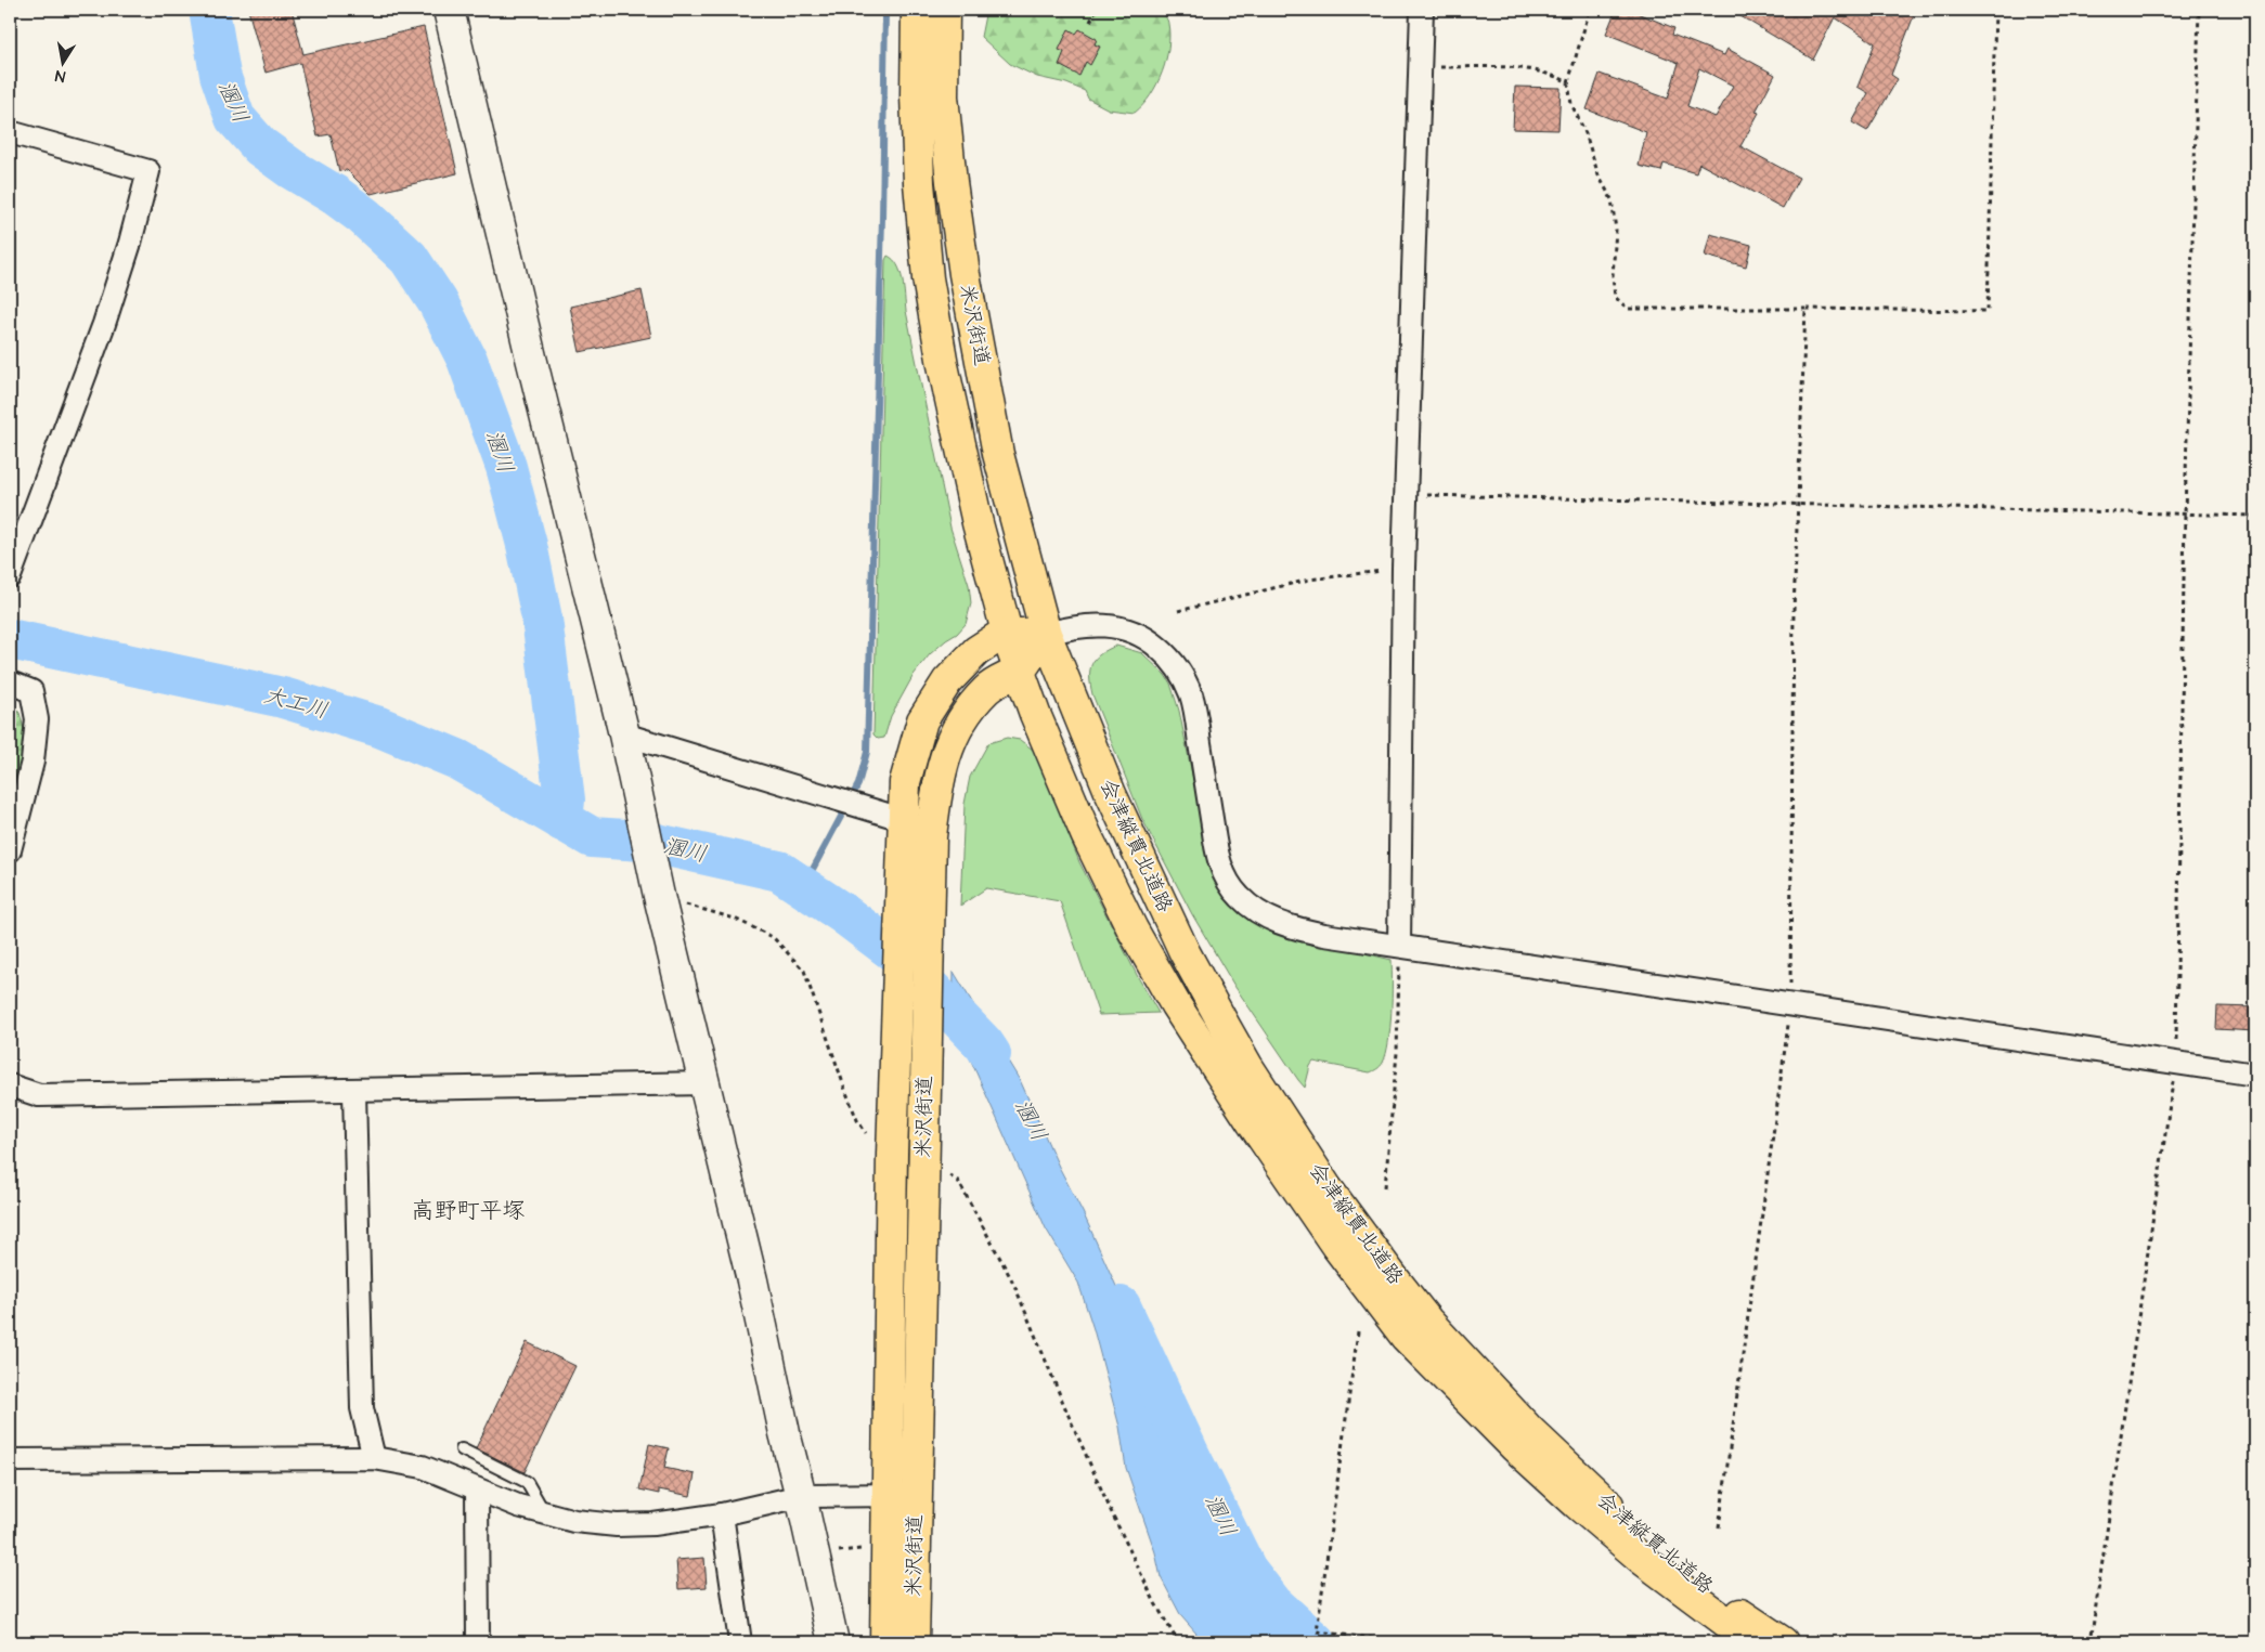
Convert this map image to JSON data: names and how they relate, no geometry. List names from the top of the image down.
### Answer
{
  "streets": {
    "highway": ["米沢街道", "会津縦貫北道路"]
  },
  "crossings": [
    ["米沢街道", "会津縦貫北道路"]
  ],
  "districts": ["高野町平塚"],
  "water": ["溷川", "大工川"],
  "north": "bottom"
}
